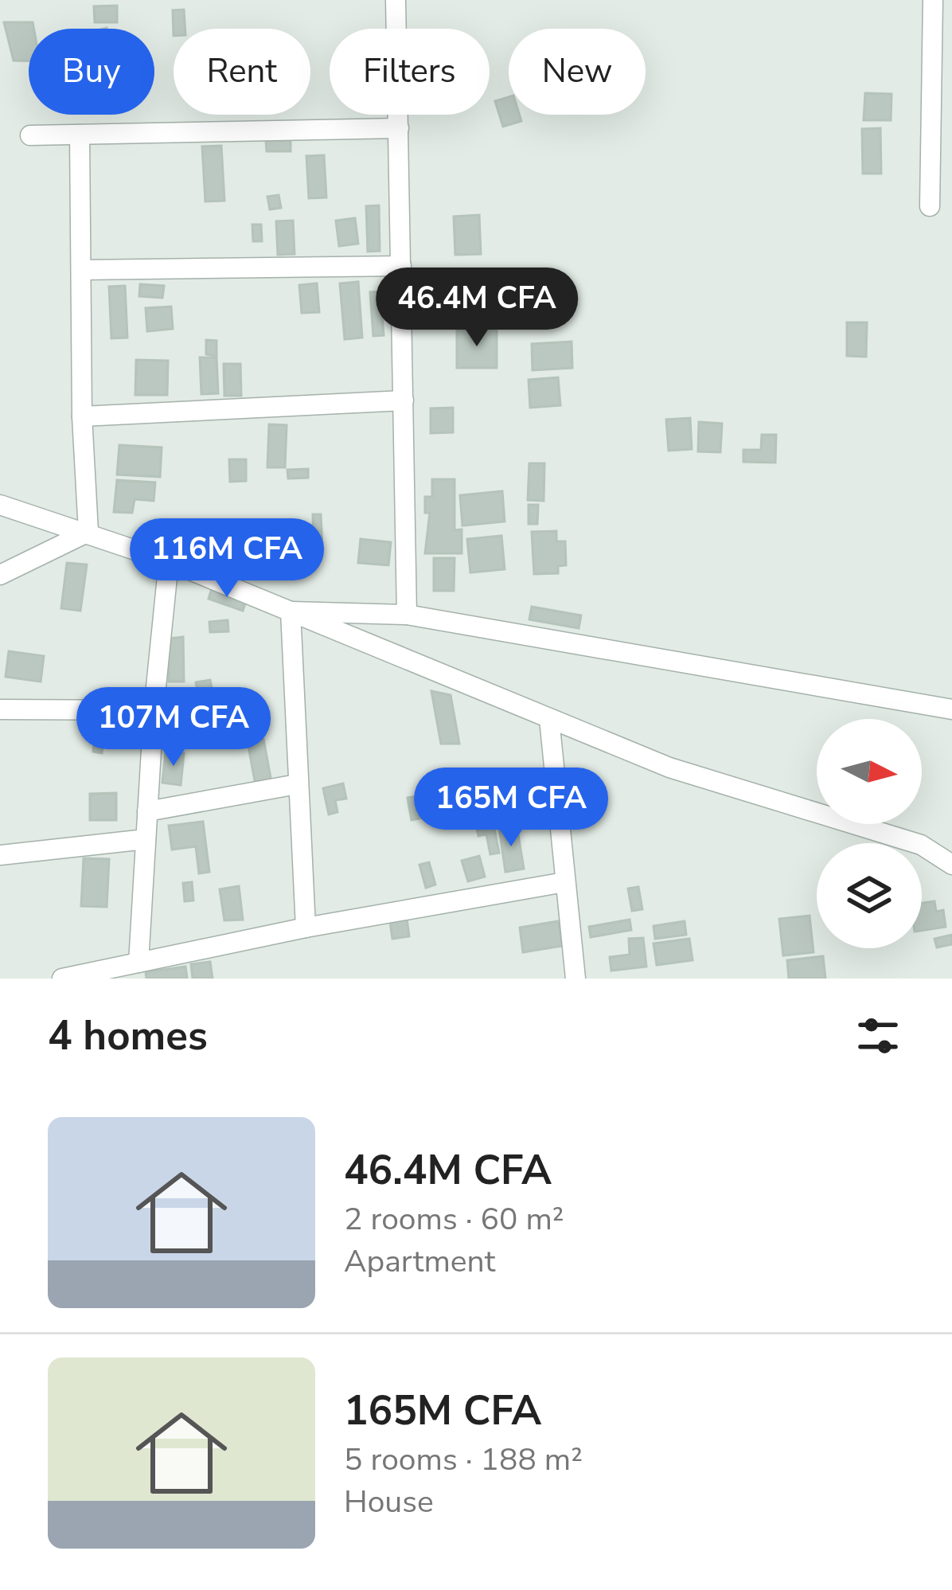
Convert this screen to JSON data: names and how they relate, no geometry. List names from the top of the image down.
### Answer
{
  "north": "right",
  "page": {
    "chip": [
      "Buy",
      "Rent",
      "Filters",
      "New"
    ],
    "price": [
      "46.4M CFA",
      "116M CFA",
      "107M CFA",
      "165M CFA"
    ],
    "heading": "4 homes",
    "list": [
      {
        "name": "46.4M CFA",
        "note": "2 rooms · 60 m² · Apartment"
      },
      {
        "name": "165M CFA",
        "note": "5 rooms · 188 m² · House"
      }
    ]
  }
}
